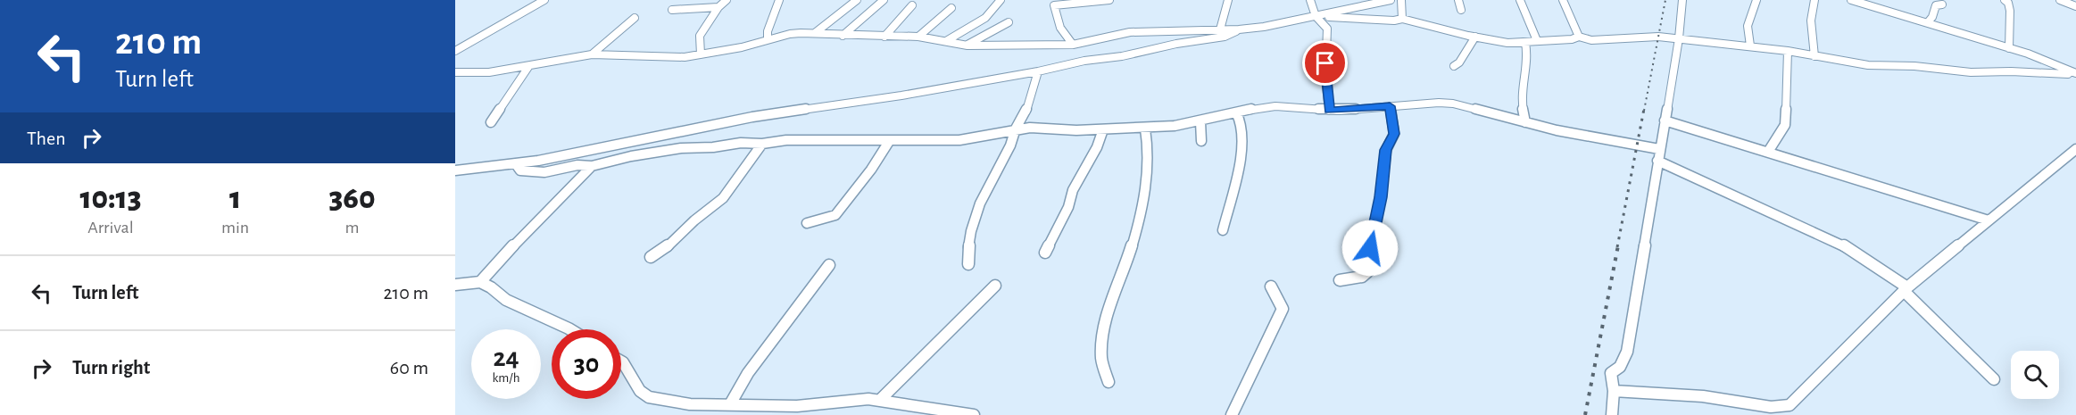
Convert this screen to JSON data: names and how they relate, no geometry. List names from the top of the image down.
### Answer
{
  "page": {
    "turn": ["210 m", "Turn left"],
    "then": "Then",
    "eta": [
      "10:13",
      "Arrival",
      "1",
      "min",
      "360",
      "m"
    ],
    "list": [
      {
        "name": "Turn left",
        "value": "210 m"
      },
      {
        "name": "Turn right",
        "value": "60 m"
      }
    ],
    "speed": "24 km/h",
    "limit": "30"
  }
}
